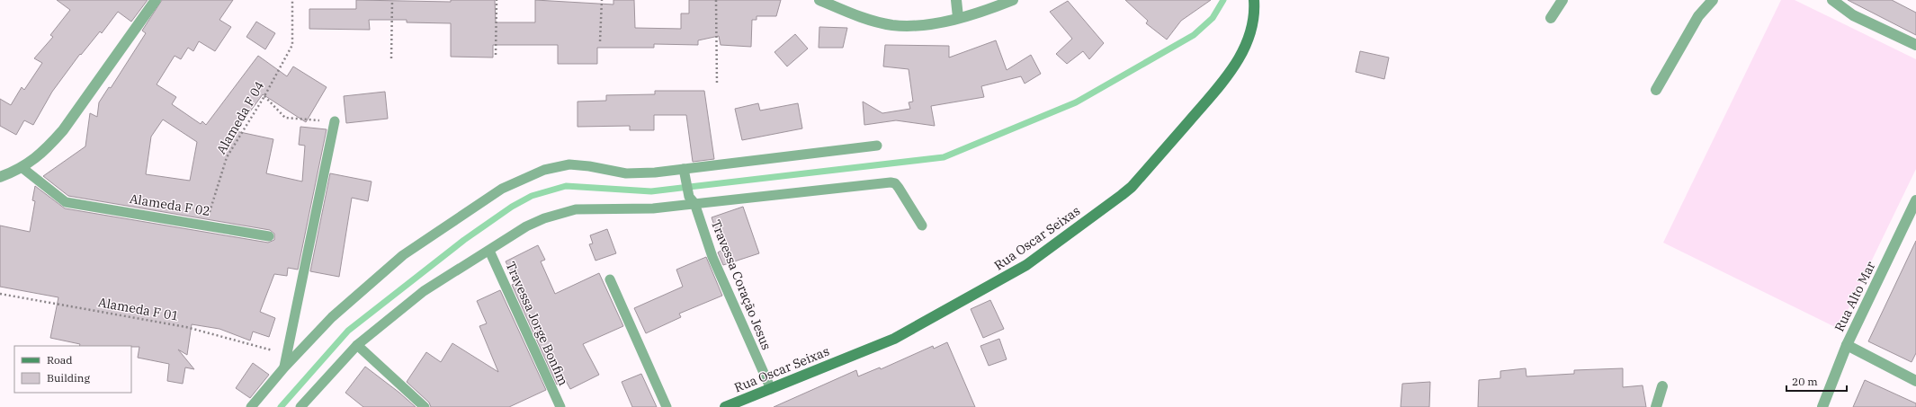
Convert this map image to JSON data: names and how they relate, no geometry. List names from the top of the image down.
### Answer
{
  "streets": {
    "main road": ["Rua Oscar Seixas"],
    "street": ["Rua Alto Mar"],
    "lane": ["Alameda F 02", "Travessa Coração Jesus", "Travessa Jorge Bonfim"],
    "path": ["Alameda F 04", "Alameda F 01"]
  },
  "crossings": [
    ["Alameda F 04", "Alameda F 02"],
    ["Rua Oscar Seixas", "Travessa Coração Jesus"]
  ],
  "legend": ["Road", "Building"],
  "scale_bar": "20 m"
}
